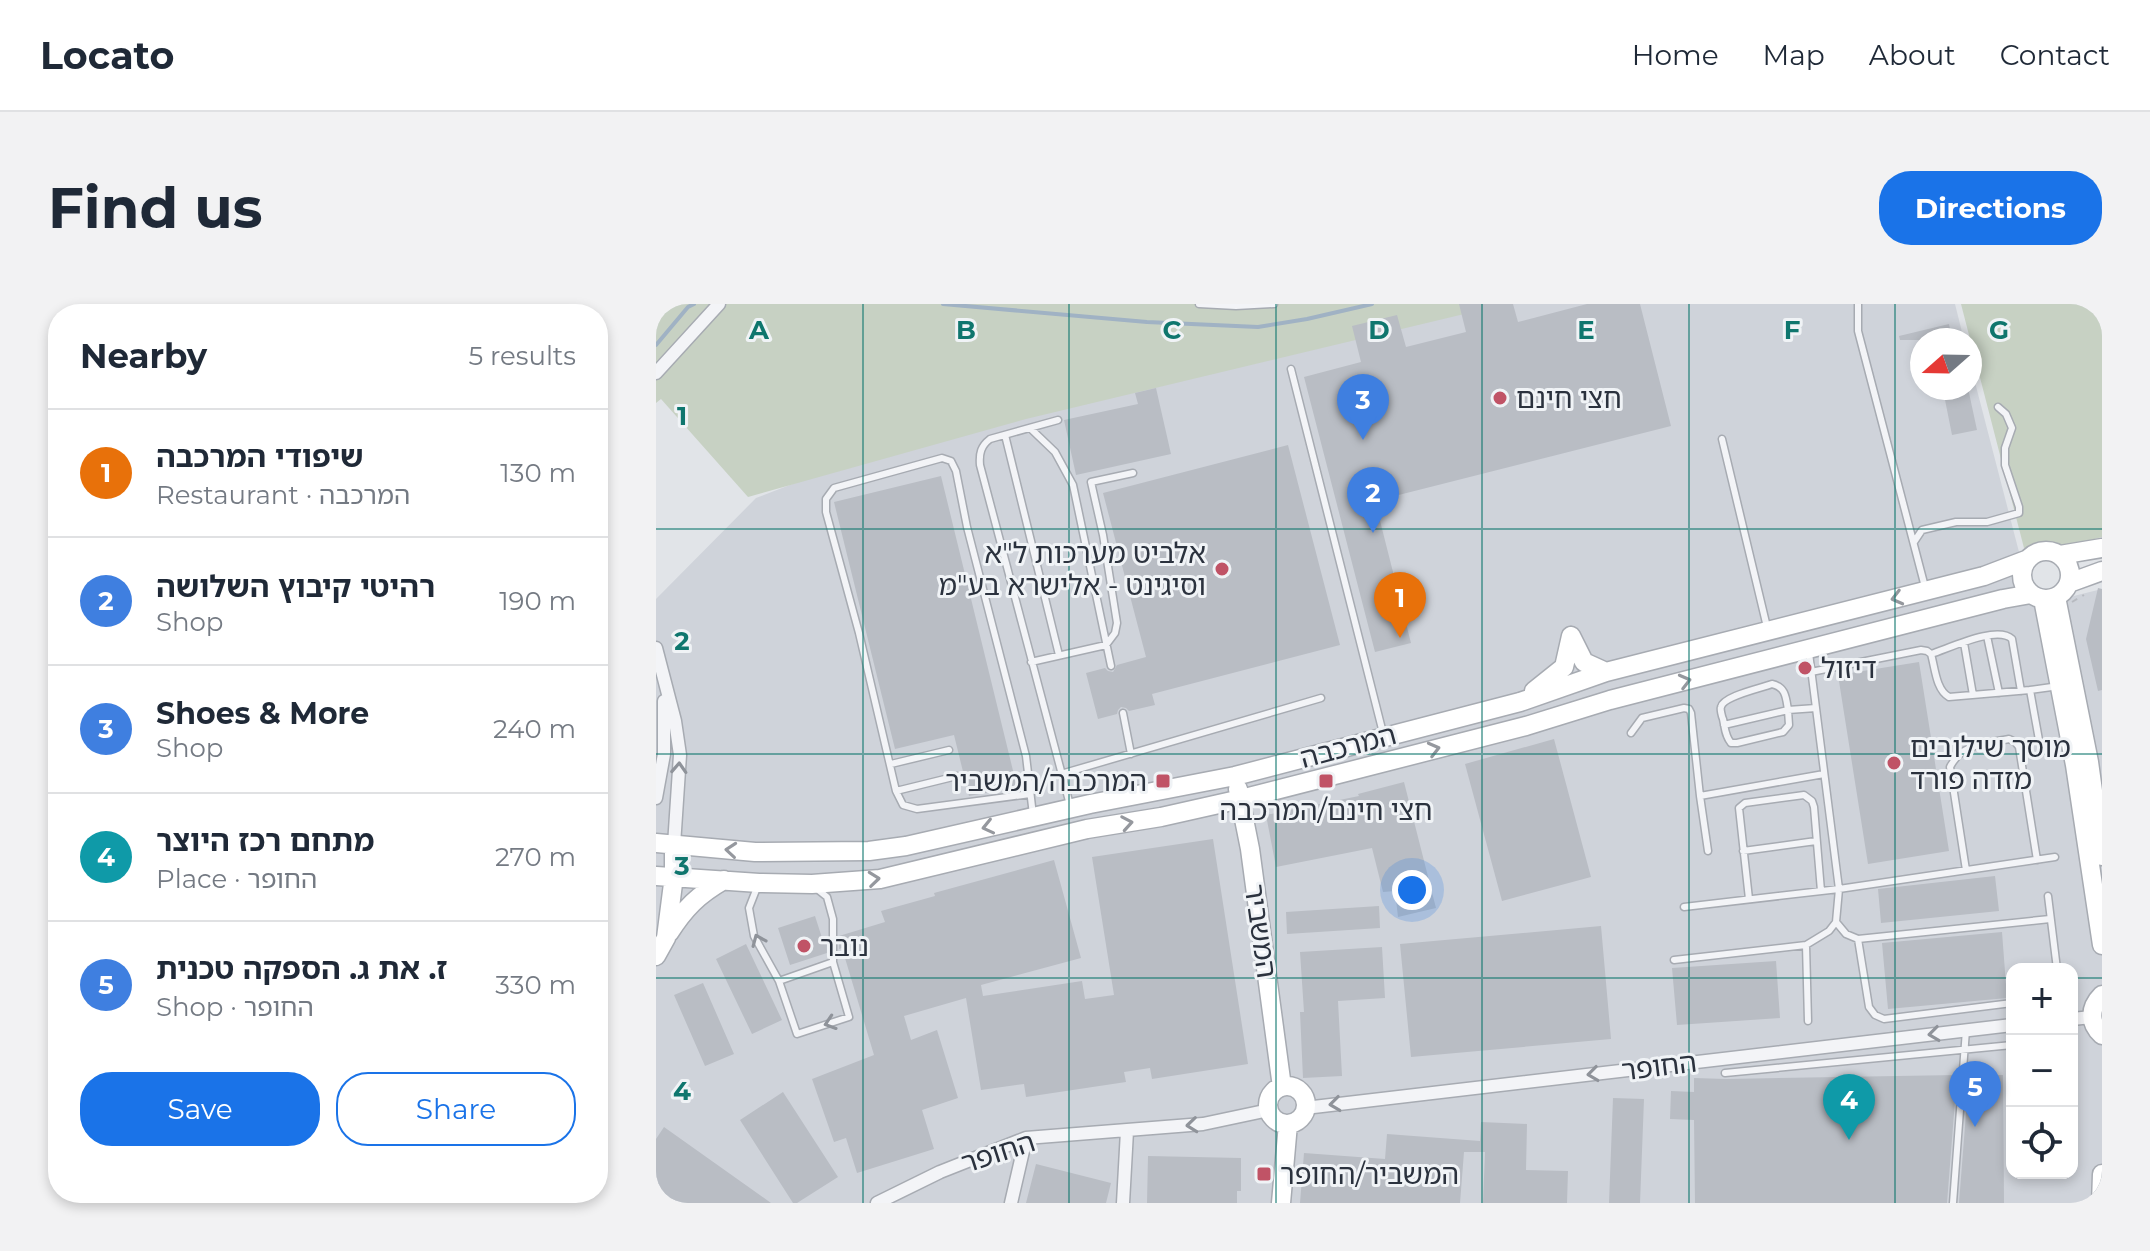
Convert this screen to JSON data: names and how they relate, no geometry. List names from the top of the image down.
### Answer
{
  "streets": {
    "street": ["המרכבה", "המשביר", "החופר"]
  },
  "crossings": [
    ["המרכבה", "המשביר"],
    ["המשביר", "החופר"]
  ],
  "one_way": ["החופר"],
  "places": {
    "other": [
      "חצי חינם",
      "אלביט מערכות ל\"א וסיגינט - אלישרא בע\"מ",
      "דיזול",
      "מוסך שילובים מזדה פורד",
      "נובר"
    ],
    "transit": ["המרכבה/המשביר", "חצי חינם/המרכבה", "המשביר/החופר"]
  },
  "north": "left",
  "page": {
    "header": "Locato",
    "nav": [
      "Home",
      "Map",
      "About",
      "Contact"
    ],
    "buttons": [
      "Directions",
      ["Save", "Share"]
    ],
    "title": "Find us",
    "heading": ["Nearby", "5 results"],
    "pins": [
      "3",
      "2",
      "1",
      "5",
      "4"
    ],
    "list": [
      {
        "mark": "1",
        "name": "שיפודי המרכבה",
        "note": "Restaurant · המרכבה",
        "value": "130 m"
      },
      {
        "mark": "2",
        "name": "רהיטי קיבוץ השלושה",
        "note": "Shop",
        "value": "190 m"
      },
      {
        "mark": "3",
        "name": "Shoes & More",
        "note": "Shop",
        "value": "240 m"
      },
      {
        "mark": "4",
        "name": "מתחם רכז היוצר",
        "note": "Place · החופר",
        "value": "270 m"
      },
      {
        "mark": "5",
        "name": "ז. את ג. הספקה טכנית",
        "note": "Shop · החופר",
        "value": "330 m"
      }
    ],
    "map_buttons": ["+", "−"]
  },
  "grid": {
    "columns": [
      "A",
      "B",
      "C",
      "D",
      "E",
      "F",
      "G"
    ],
    "rows": [
      "1",
      "2",
      "3",
      "4"
    ]
  }
}
